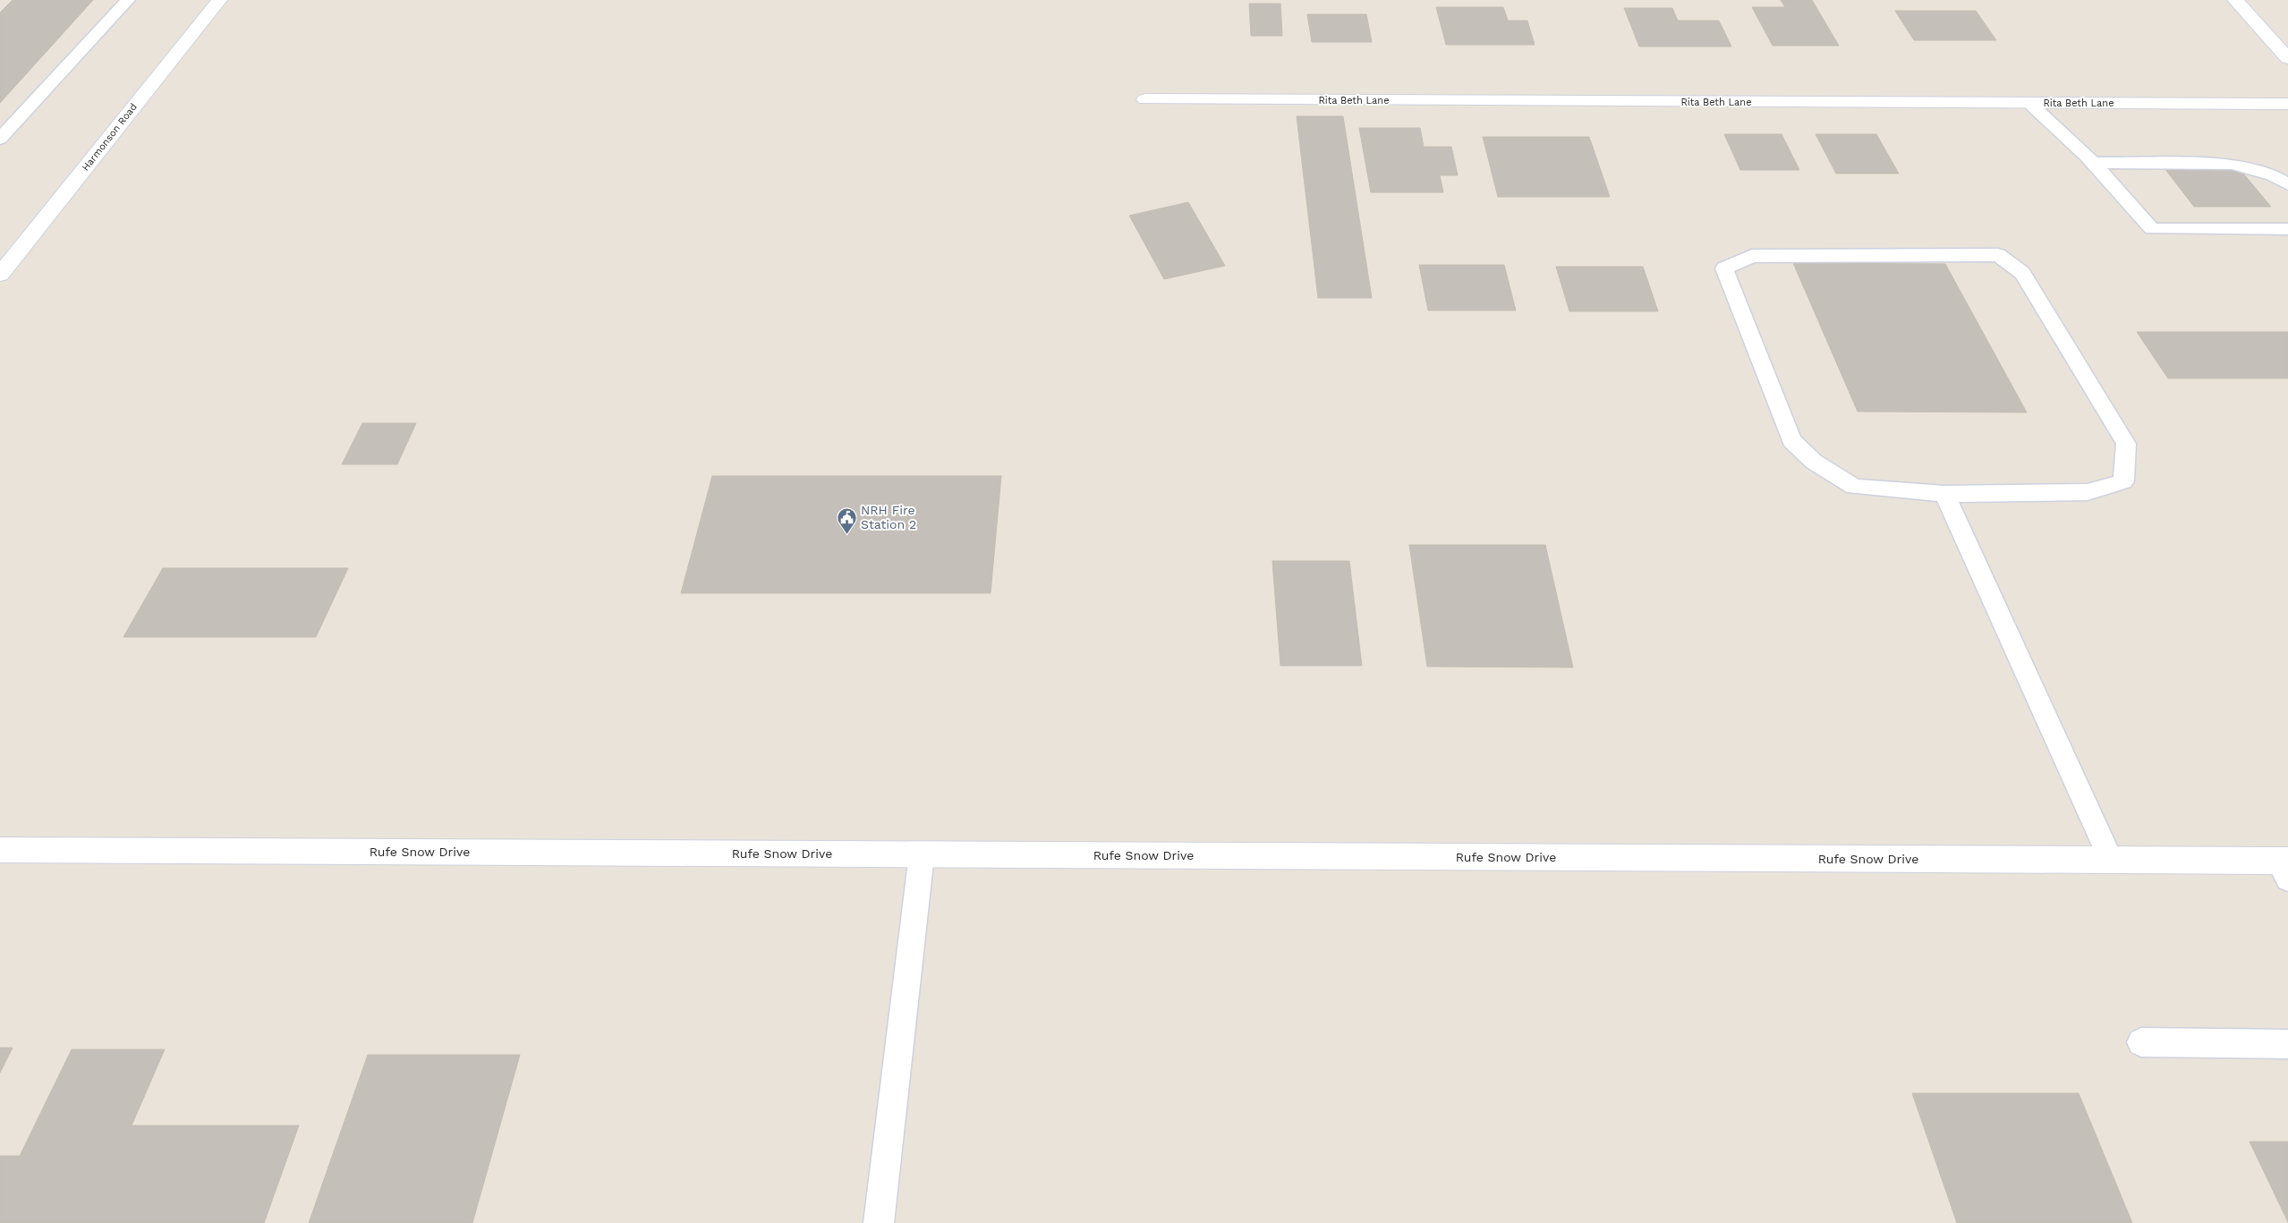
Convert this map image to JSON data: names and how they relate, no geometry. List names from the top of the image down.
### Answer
{
  "streets": {
    "street": ["Rita Beth Lane", "Harmonson Road", "Rufe Snow Drive"]
  },
  "places": {
    "public building": ["NRH Fire Station 2"]
  }
}
